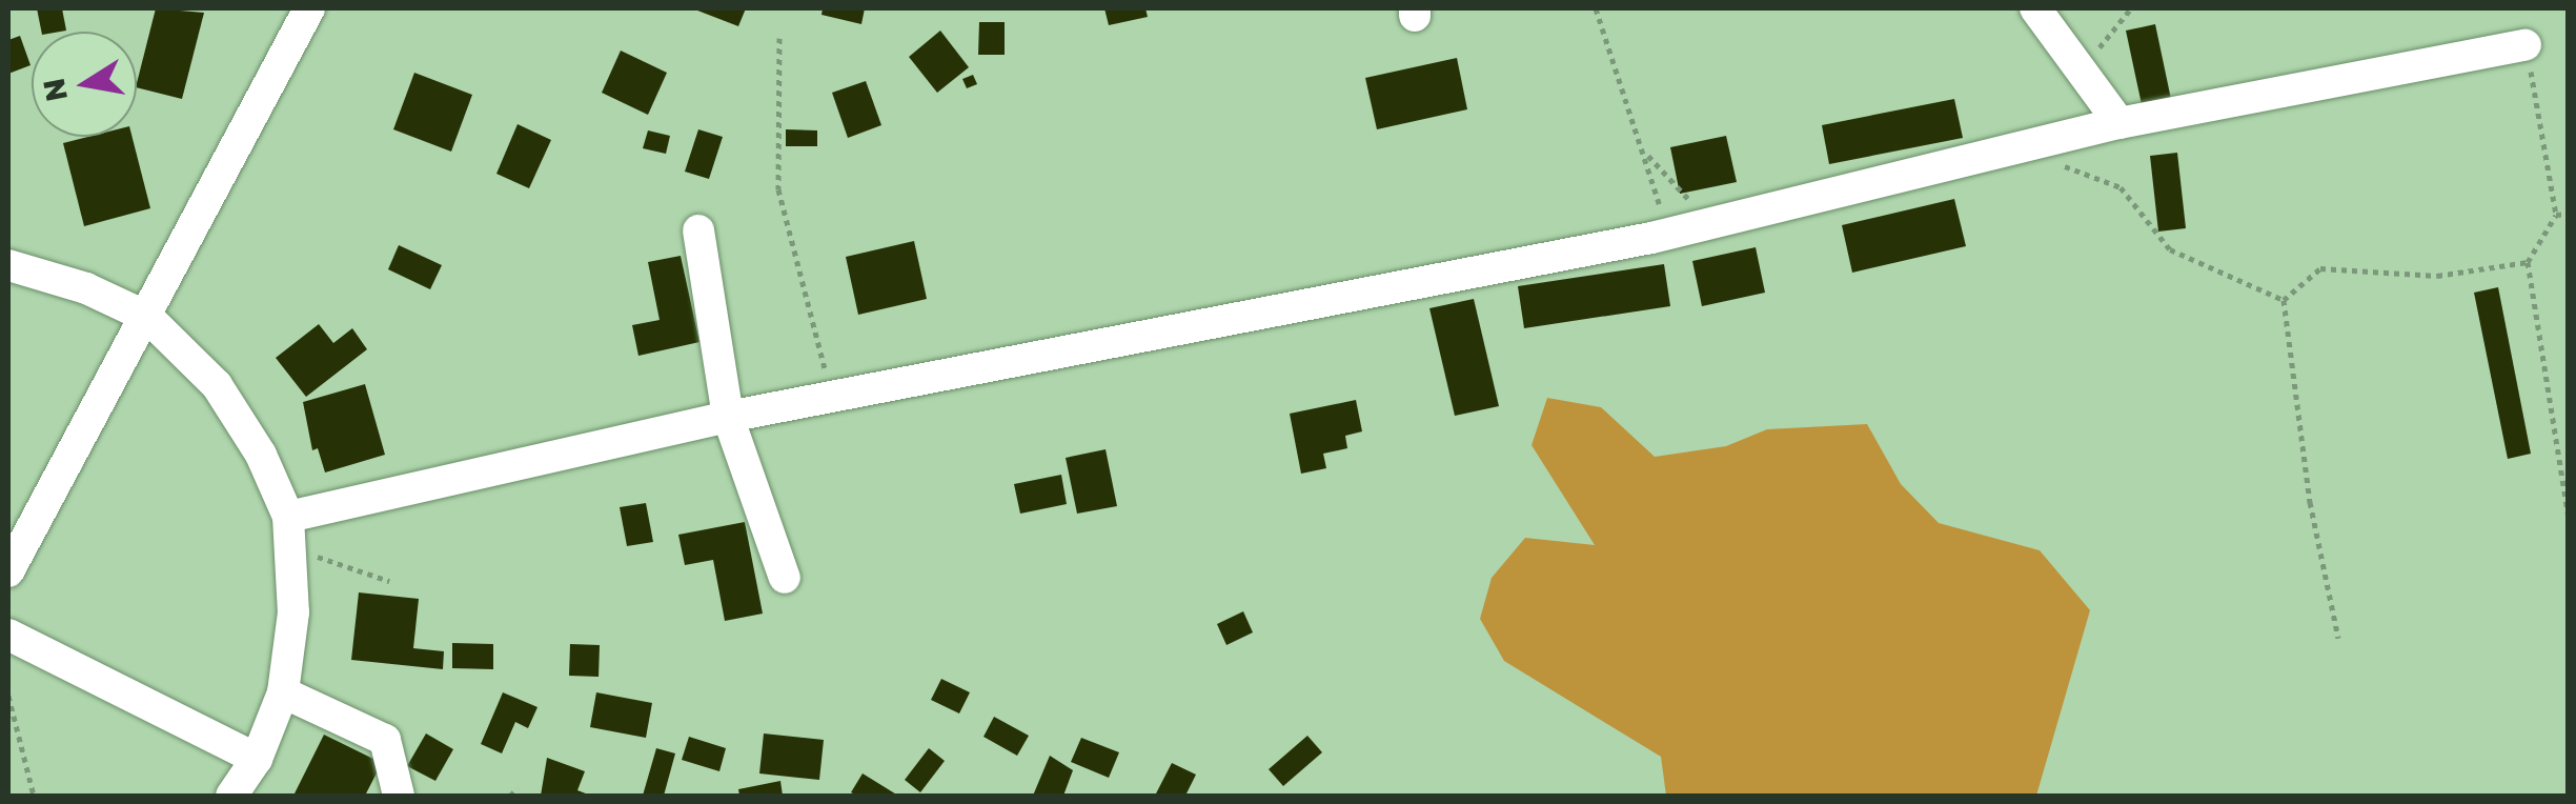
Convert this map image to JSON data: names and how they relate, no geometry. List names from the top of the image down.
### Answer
{
  "north": "left"
}
